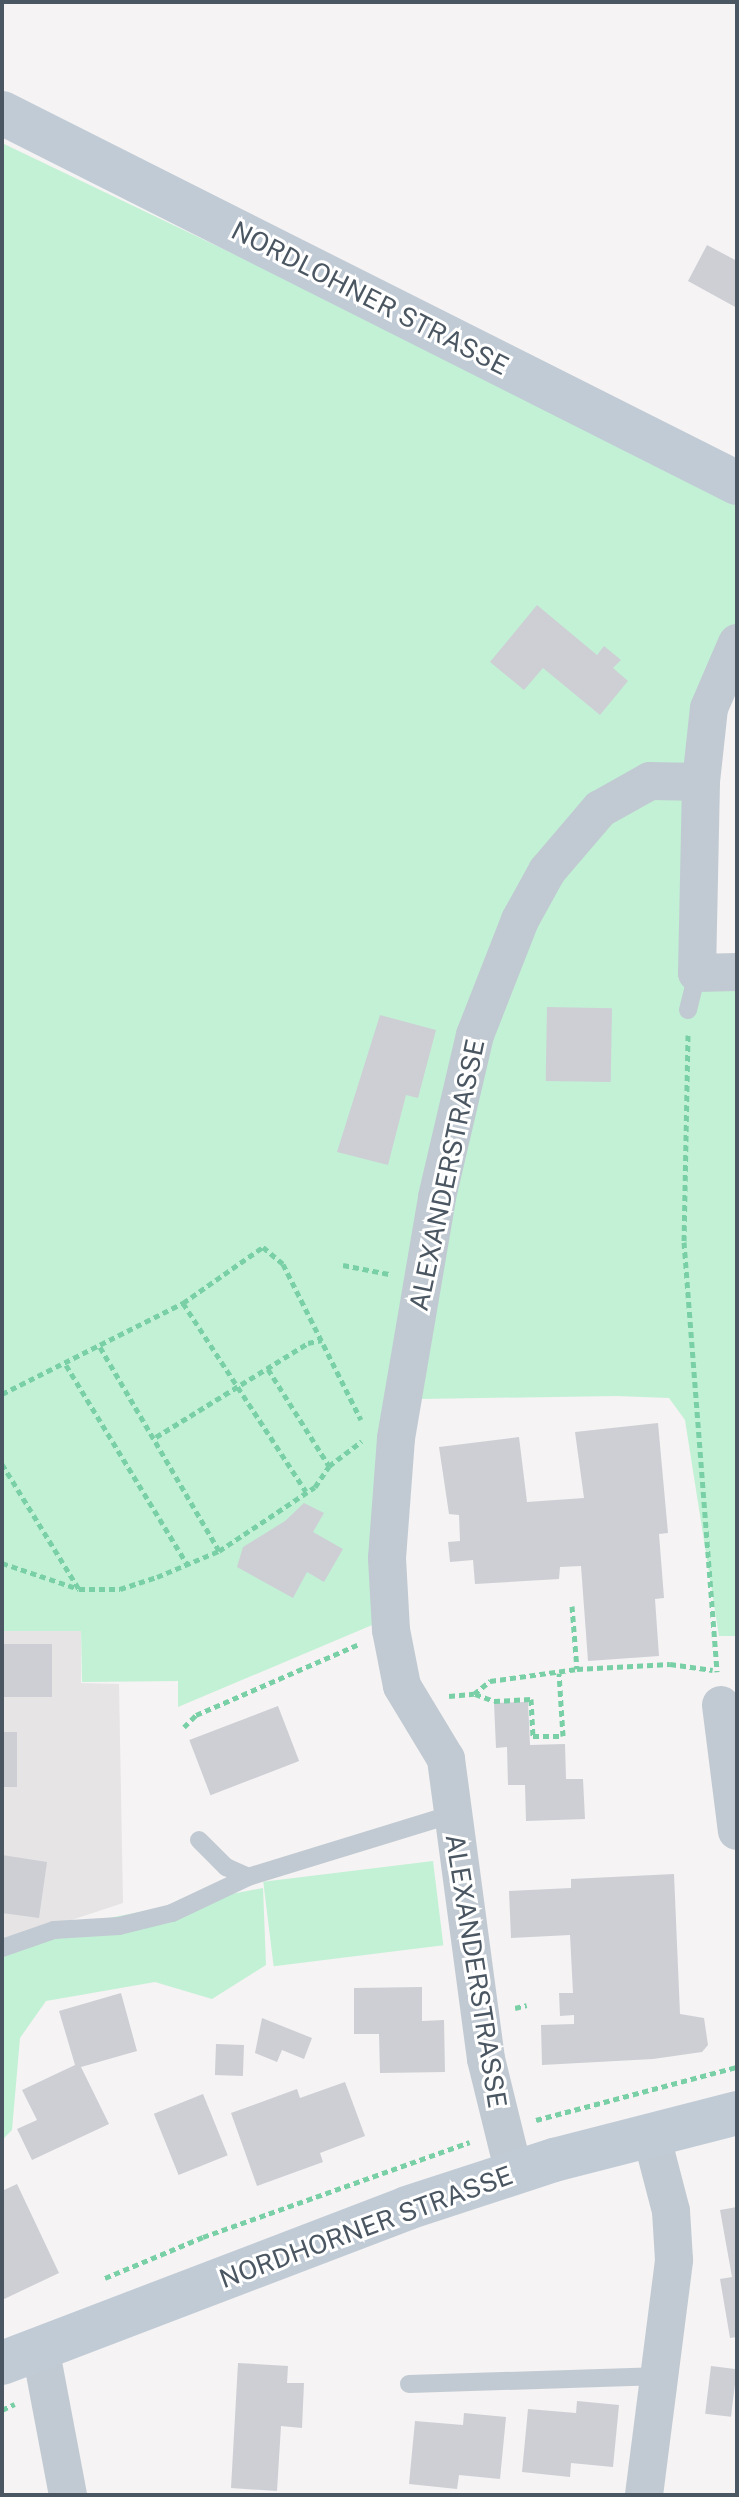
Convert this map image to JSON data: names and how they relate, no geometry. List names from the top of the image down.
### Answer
{
  "streets": {
    "street": ["NORDLOHNER STRASSE", "ALEXANDERSTRASSE", "NORDHORNER STRASSE"]
  },
  "crossings": [
    ["ALEXANDERSTRASSE", "NORDHORNER STRASSE"]
  ]
}
